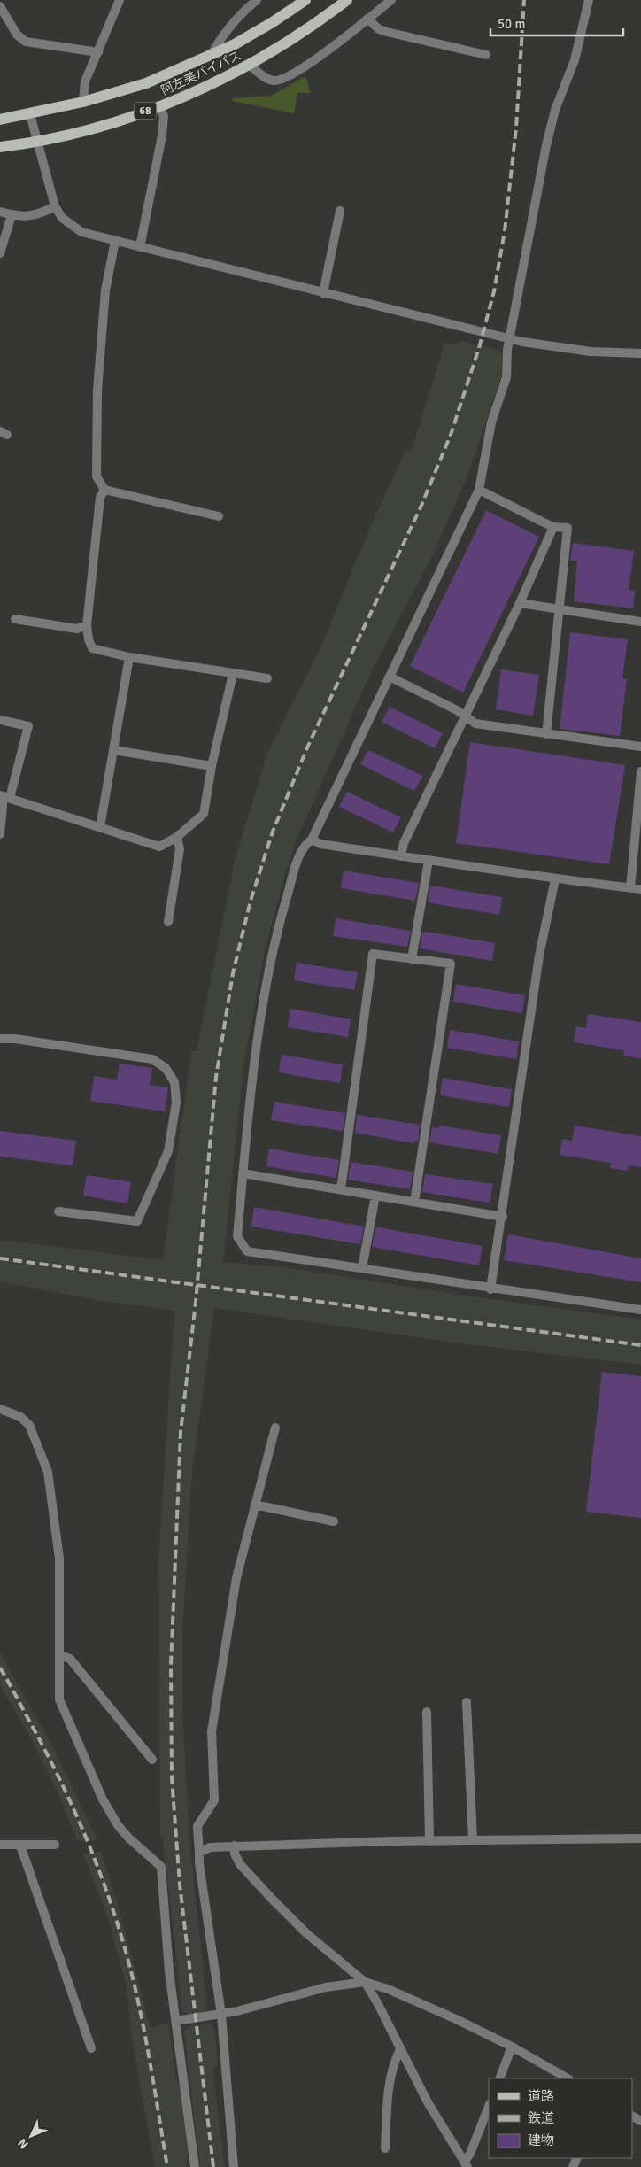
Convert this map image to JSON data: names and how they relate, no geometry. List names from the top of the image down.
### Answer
{
  "streets": {
    "main road": ["阿左美バイパス", "68"]
  },
  "legend": ["道路", "鉄道", "建物"],
  "scale_bar": "50 m",
  "north": "bottom left"
}
